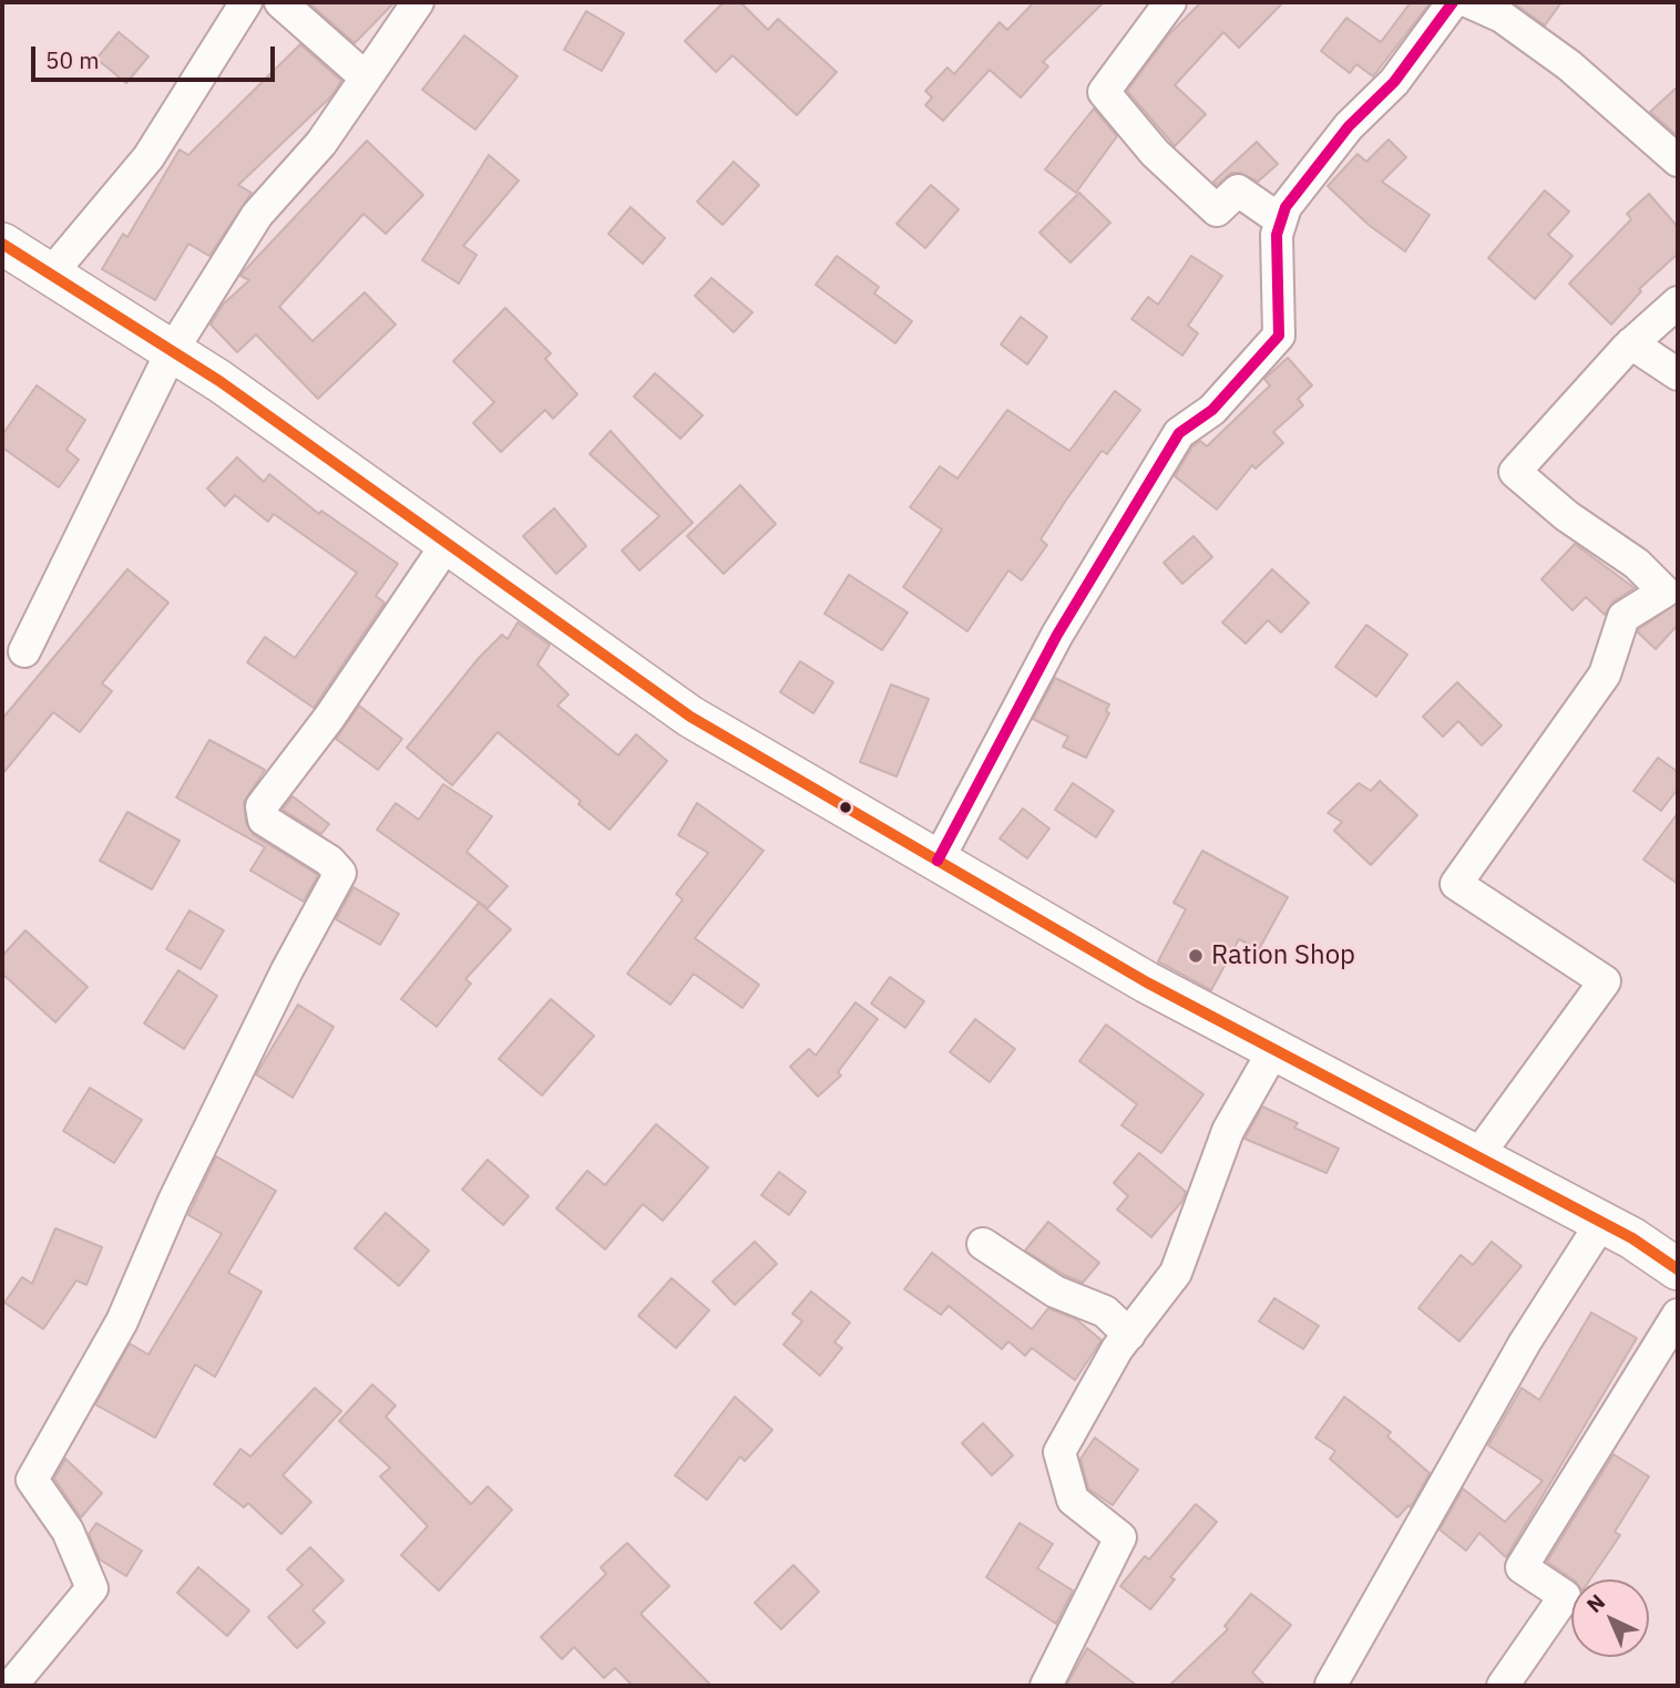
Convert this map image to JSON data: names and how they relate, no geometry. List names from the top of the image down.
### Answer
{
  "places": ["Ration Shop"],
  "scale_bar": "50 m",
  "north": "top left"
}
